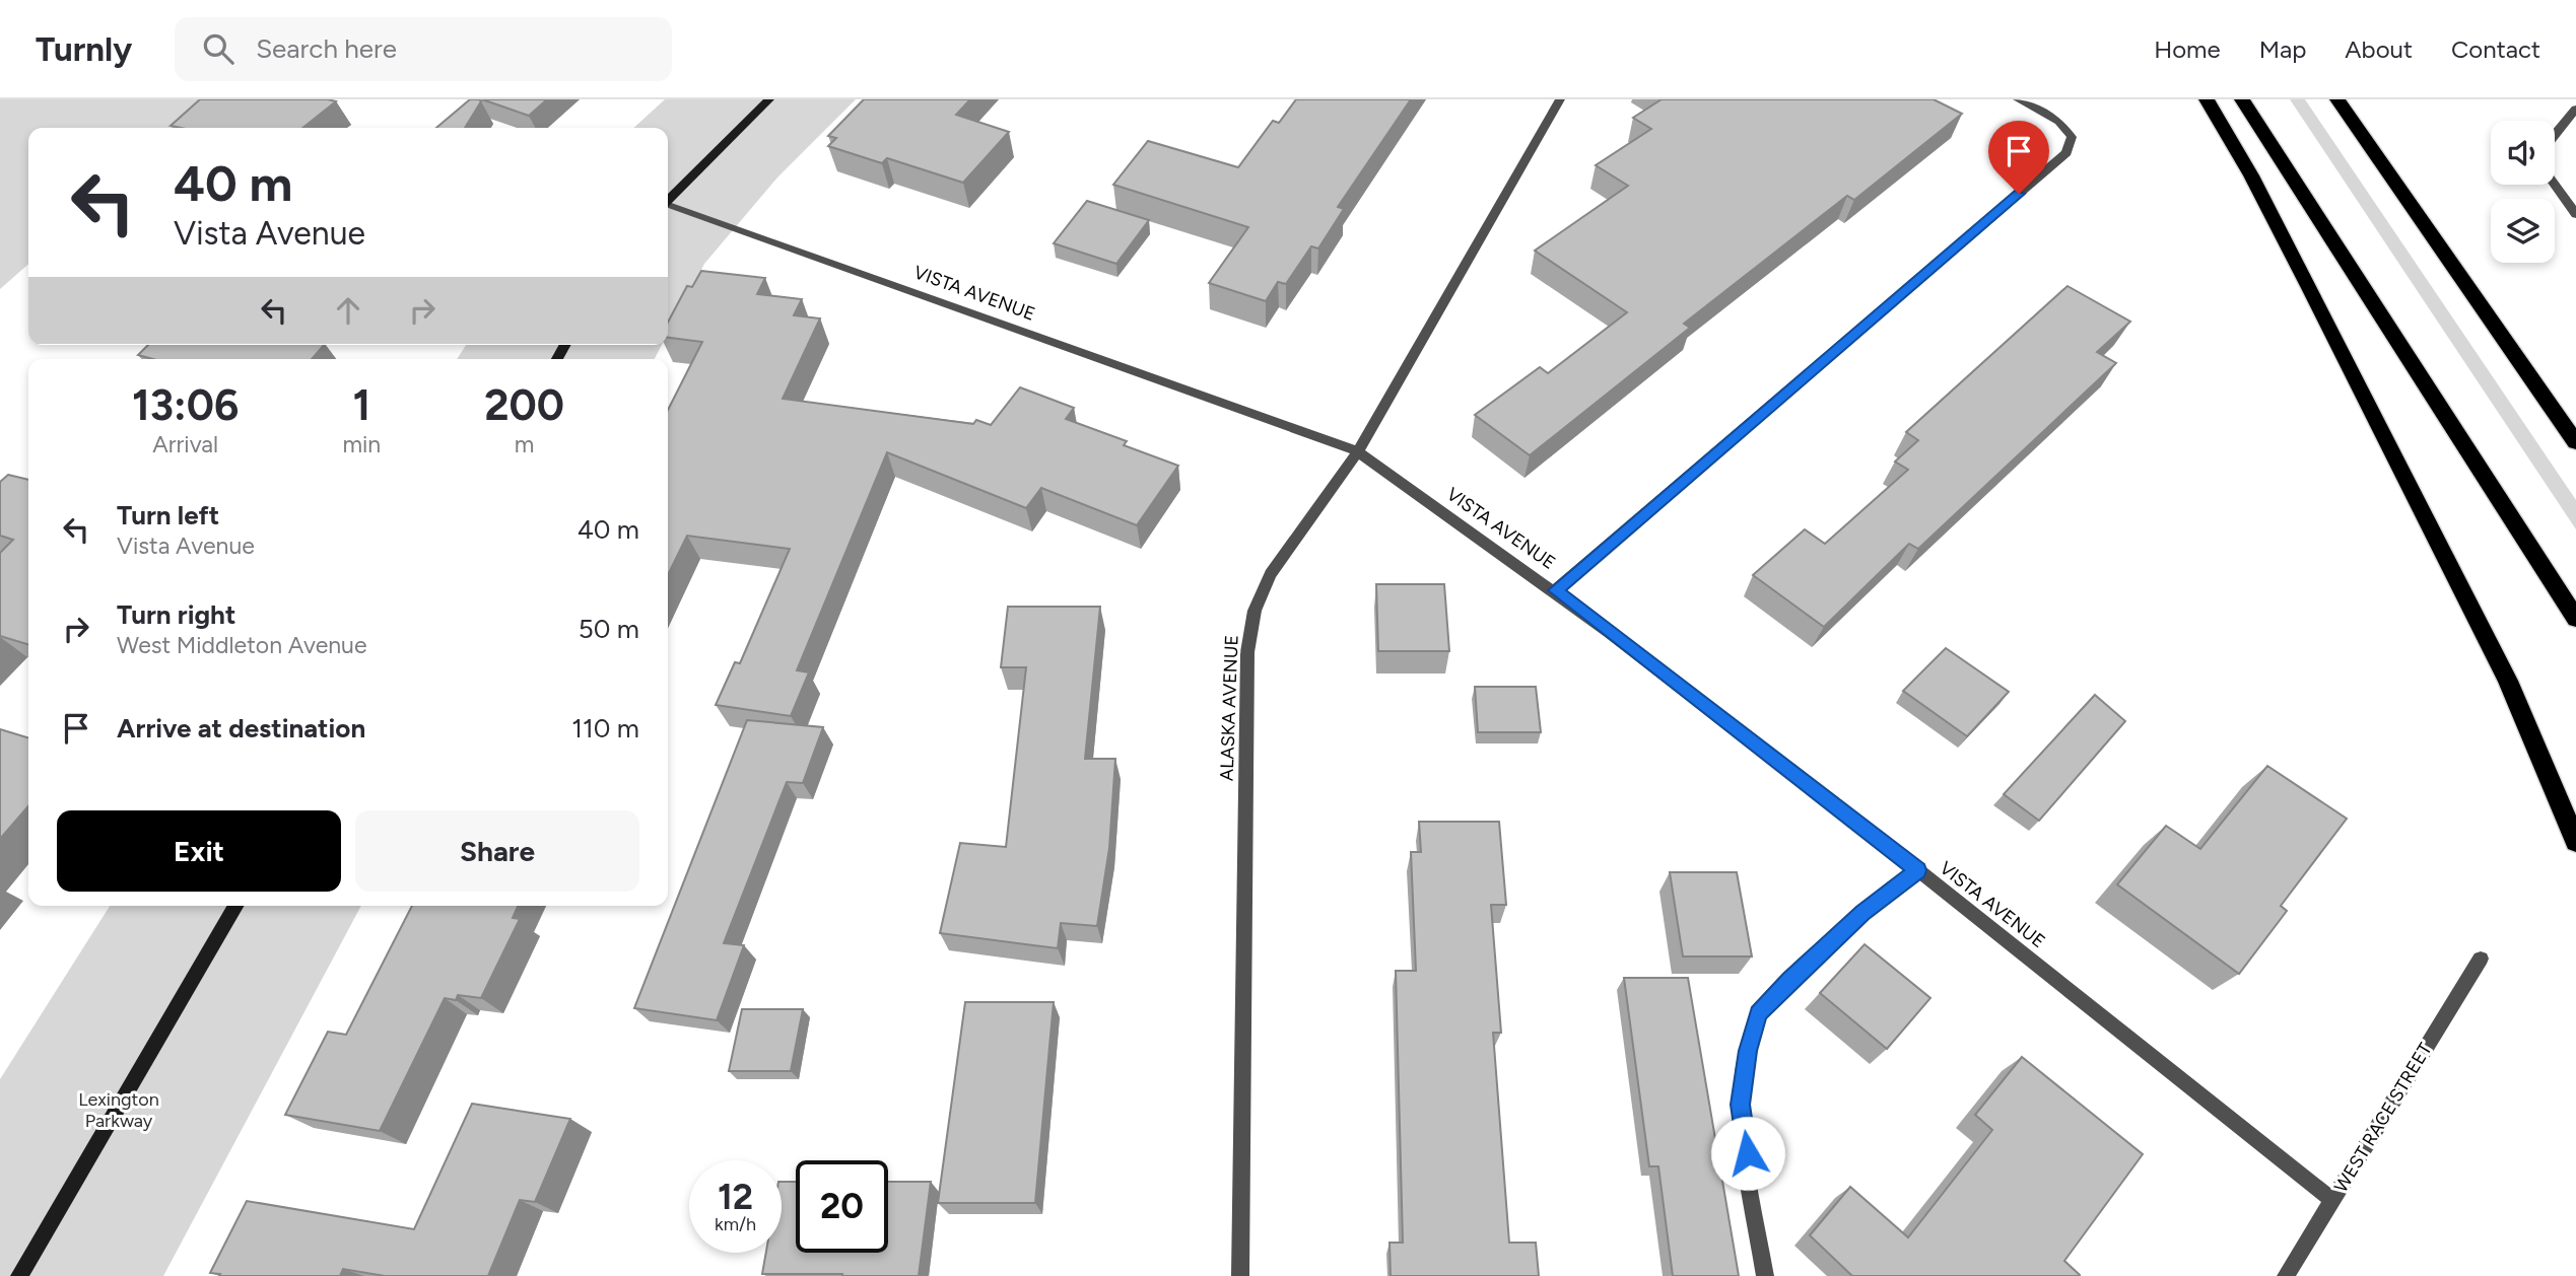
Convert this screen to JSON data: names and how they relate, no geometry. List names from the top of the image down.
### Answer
{
  "streets": {
    "street": ["VISTA AVENUE", "ALASKA AVENUE", "WEST RACE STREET"]
  },
  "crossings": [
    ["VISTA AVENUE", "ALASKA AVENUE"],
    ["VISTA AVENUE", "WEST RACE STREET"]
  ],
  "parks": ["Lexington Parkway"],
  "page": {
    "header": "Turnly",
    "search": "Search here",
    "nav": [
      "Home",
      "Map",
      "About",
      "Contact"
    ],
    "turn": ["40 m", "Vista Avenue"],
    "eta": [
      "13:06",
      "Arrival",
      "1",
      "min",
      "200",
      "m"
    ],
    "list": [
      {
        "name": "Turn left",
        "note": "Vista Avenue",
        "value": "40 m"
      },
      {
        "name": "Turn right",
        "note": "West Middleton Avenue",
        "value": "50 m"
      },
      {
        "name": "Arrive at destination",
        "value": "110 m"
      }
    ],
    "buttons": ["Exit", "Share"],
    "speed": "12 km/h",
    "limit": "20"
  }
}
